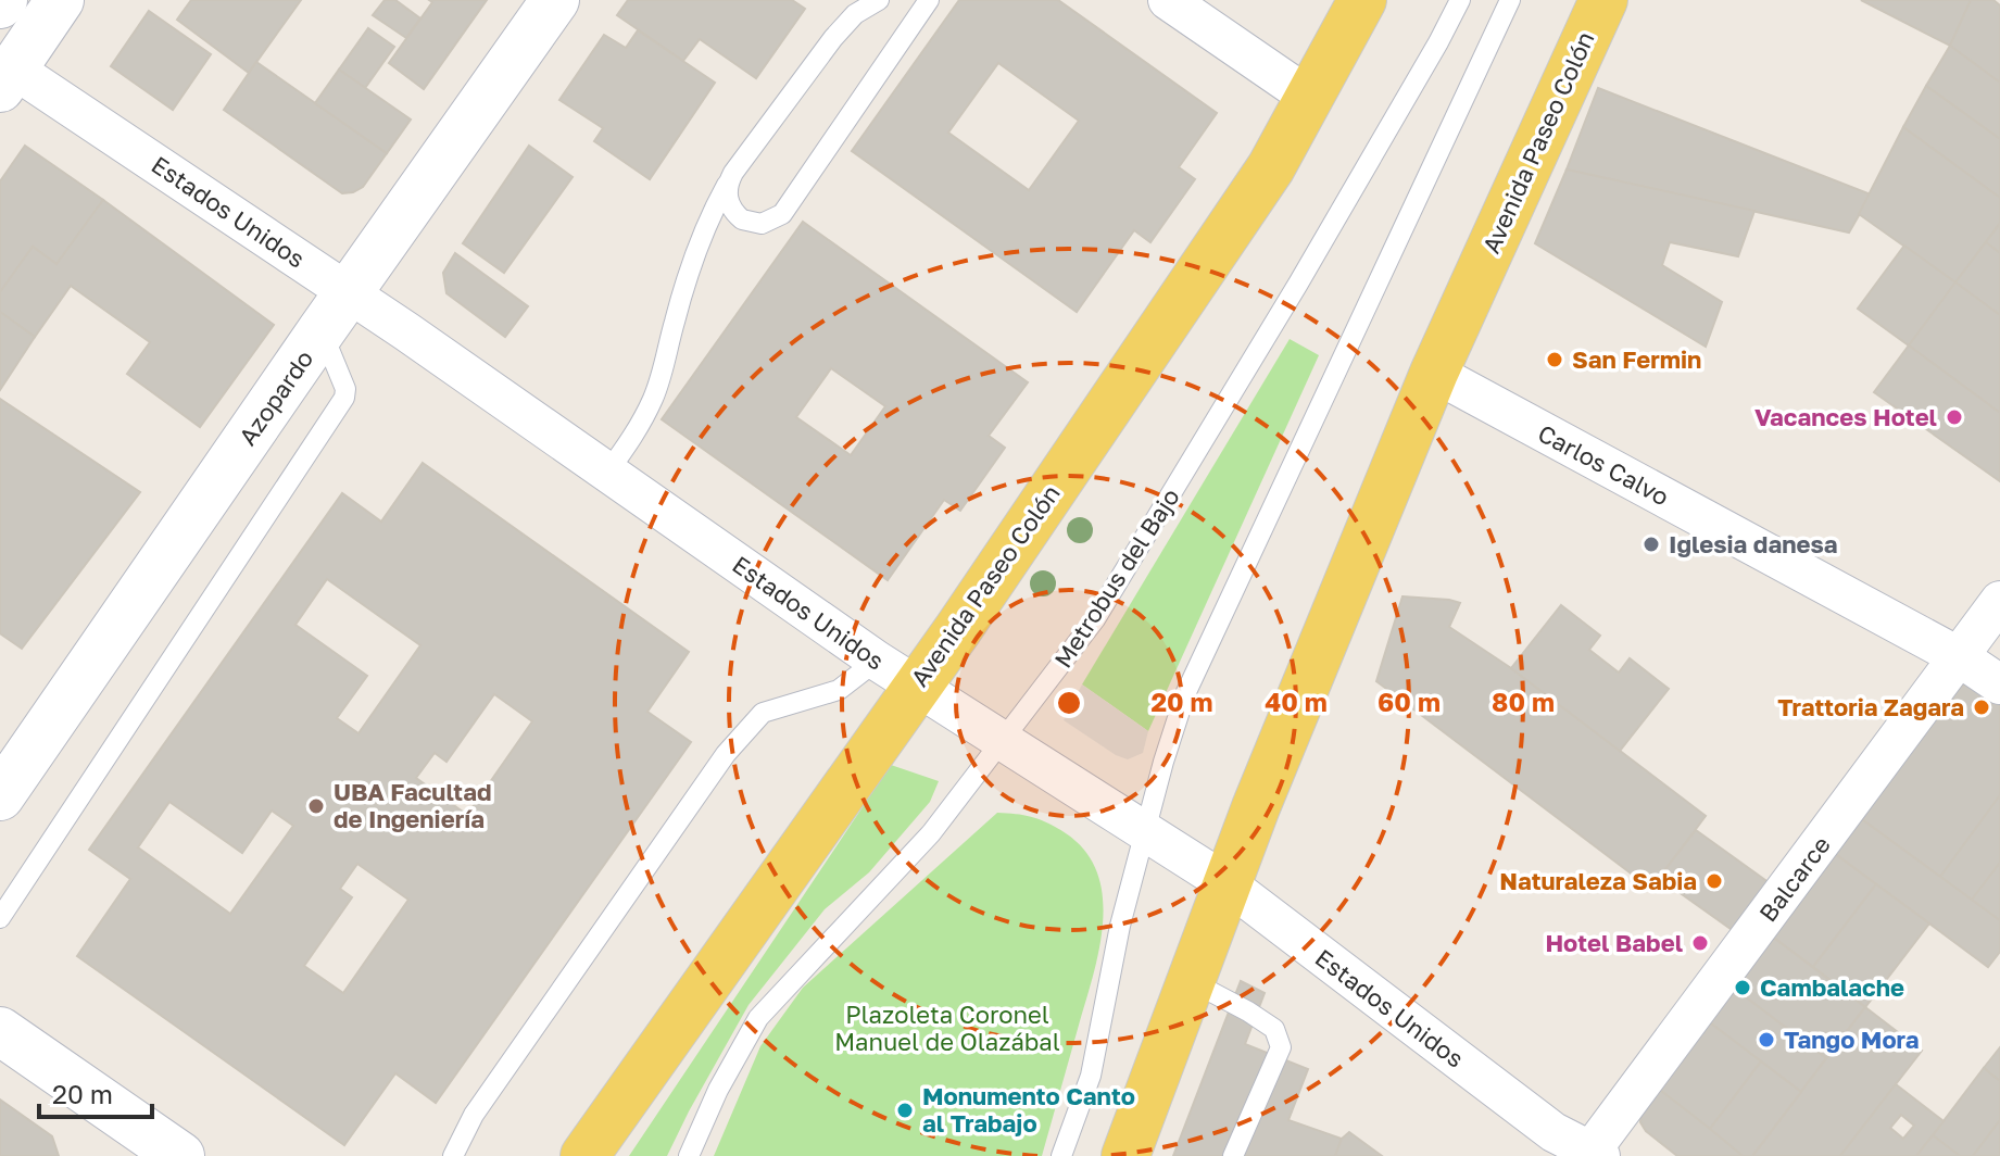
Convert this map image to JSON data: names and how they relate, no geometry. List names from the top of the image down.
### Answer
{
  "streets": {
    "main road": ["Avenida Paseo Colón"],
    "street": [
      "Estados Unidos",
      "Azopardo",
      "Carlos Calvo",
      "Balcarce"
    ],
    "lane": ["Metrobus del Bajo"]
  },
  "crossings": [
    ["Avenida Paseo Colón", "Estados Unidos"],
    ["Avenida Paseo Colón", "Carlos Calvo"],
    ["Estados Unidos", "Azopardo"],
    ["Estados Unidos", "Metrobus del Bajo"],
    ["Estados Unidos", "Balcarce"],
    ["Carlos Calvo", "Balcarce"]
  ],
  "parks": ["Plazoleta Coronel Manuel de Olazábal"],
  "places": [
    "San Fermin",
    "Vacances Hotel",
    "Iglesia danesa",
    "Trattoria Zagara",
    "UBA Facultad de Ingeniería",
    "Naturaleza Sabia",
    "Hotel Babel",
    "Cambalache",
    "Tango Mora",
    "Monumento Canto al Trabajo"
  ],
  "scale_bar": "20 m",
  "rings": [
    "20 m",
    "40 m",
    "60 m",
    "80 m"
  ]
}
